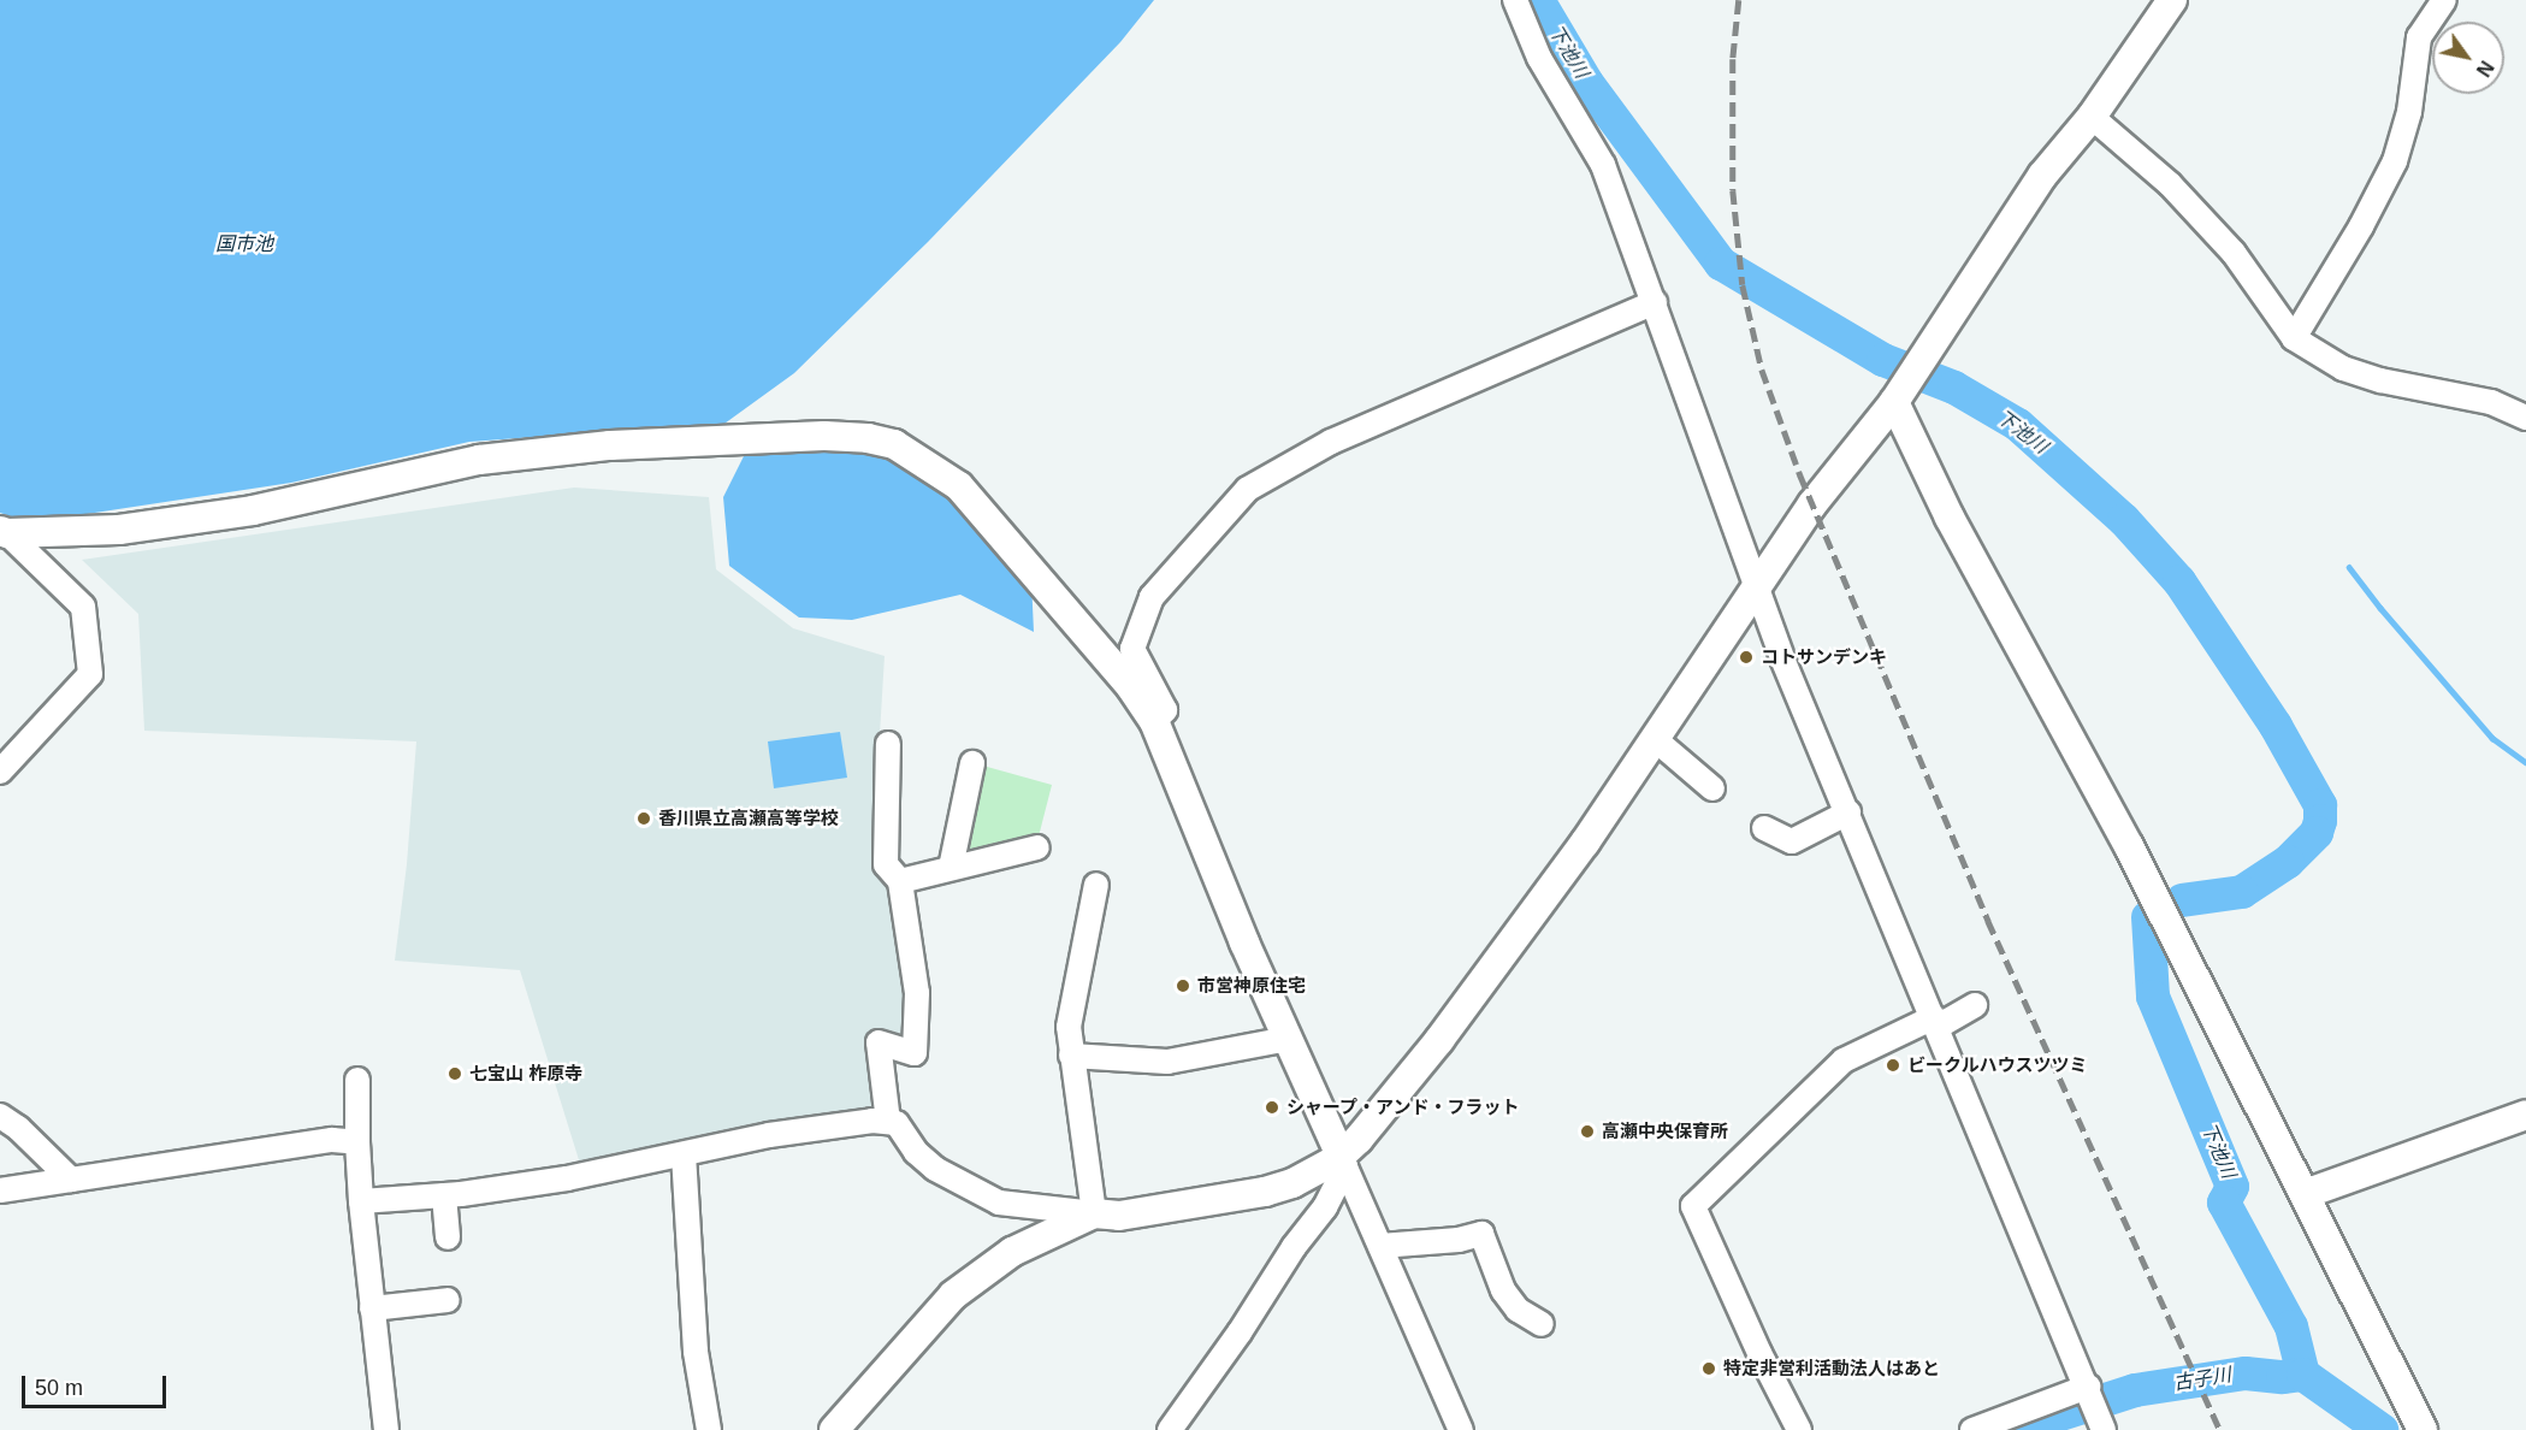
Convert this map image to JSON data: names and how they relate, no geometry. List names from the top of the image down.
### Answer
{
  "water": ["下池川", "国市池", "古子川"],
  "places": [
    "コトサンデンキ",
    "香川県立高瀬高等学校",
    "市営神原住宅",
    "ビークルハウスツツミ",
    "七宝山 柞原寺",
    "シャープ・アンド・フラット",
    "高瀬中央保育所",
    "特定非営利活動法人はあと"
  ],
  "scale_bar": "50 m",
  "north": "bottom right"
}
